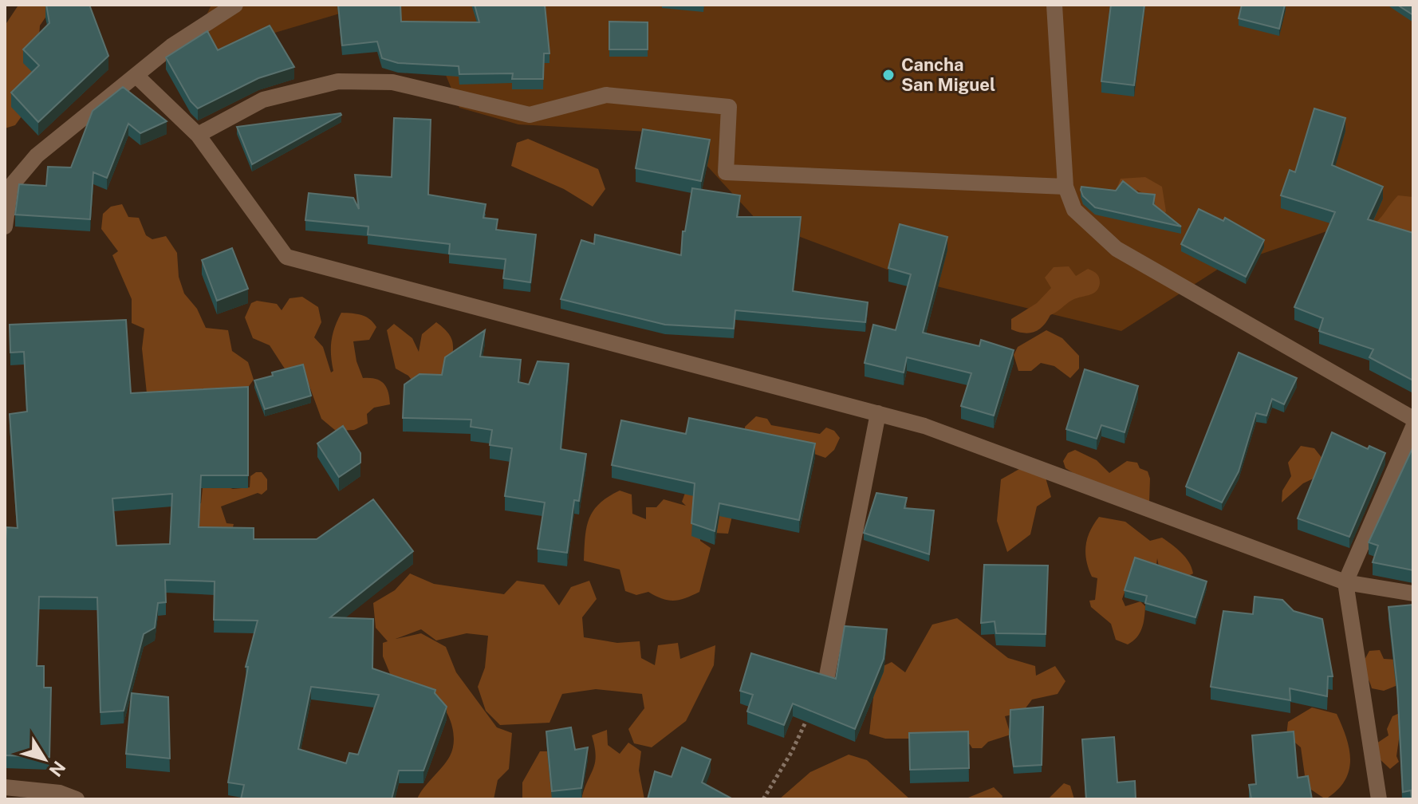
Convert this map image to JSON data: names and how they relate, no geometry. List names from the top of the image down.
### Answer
{
  "places": ["Cancha San Miguel"],
  "north": "bottom right"
}
